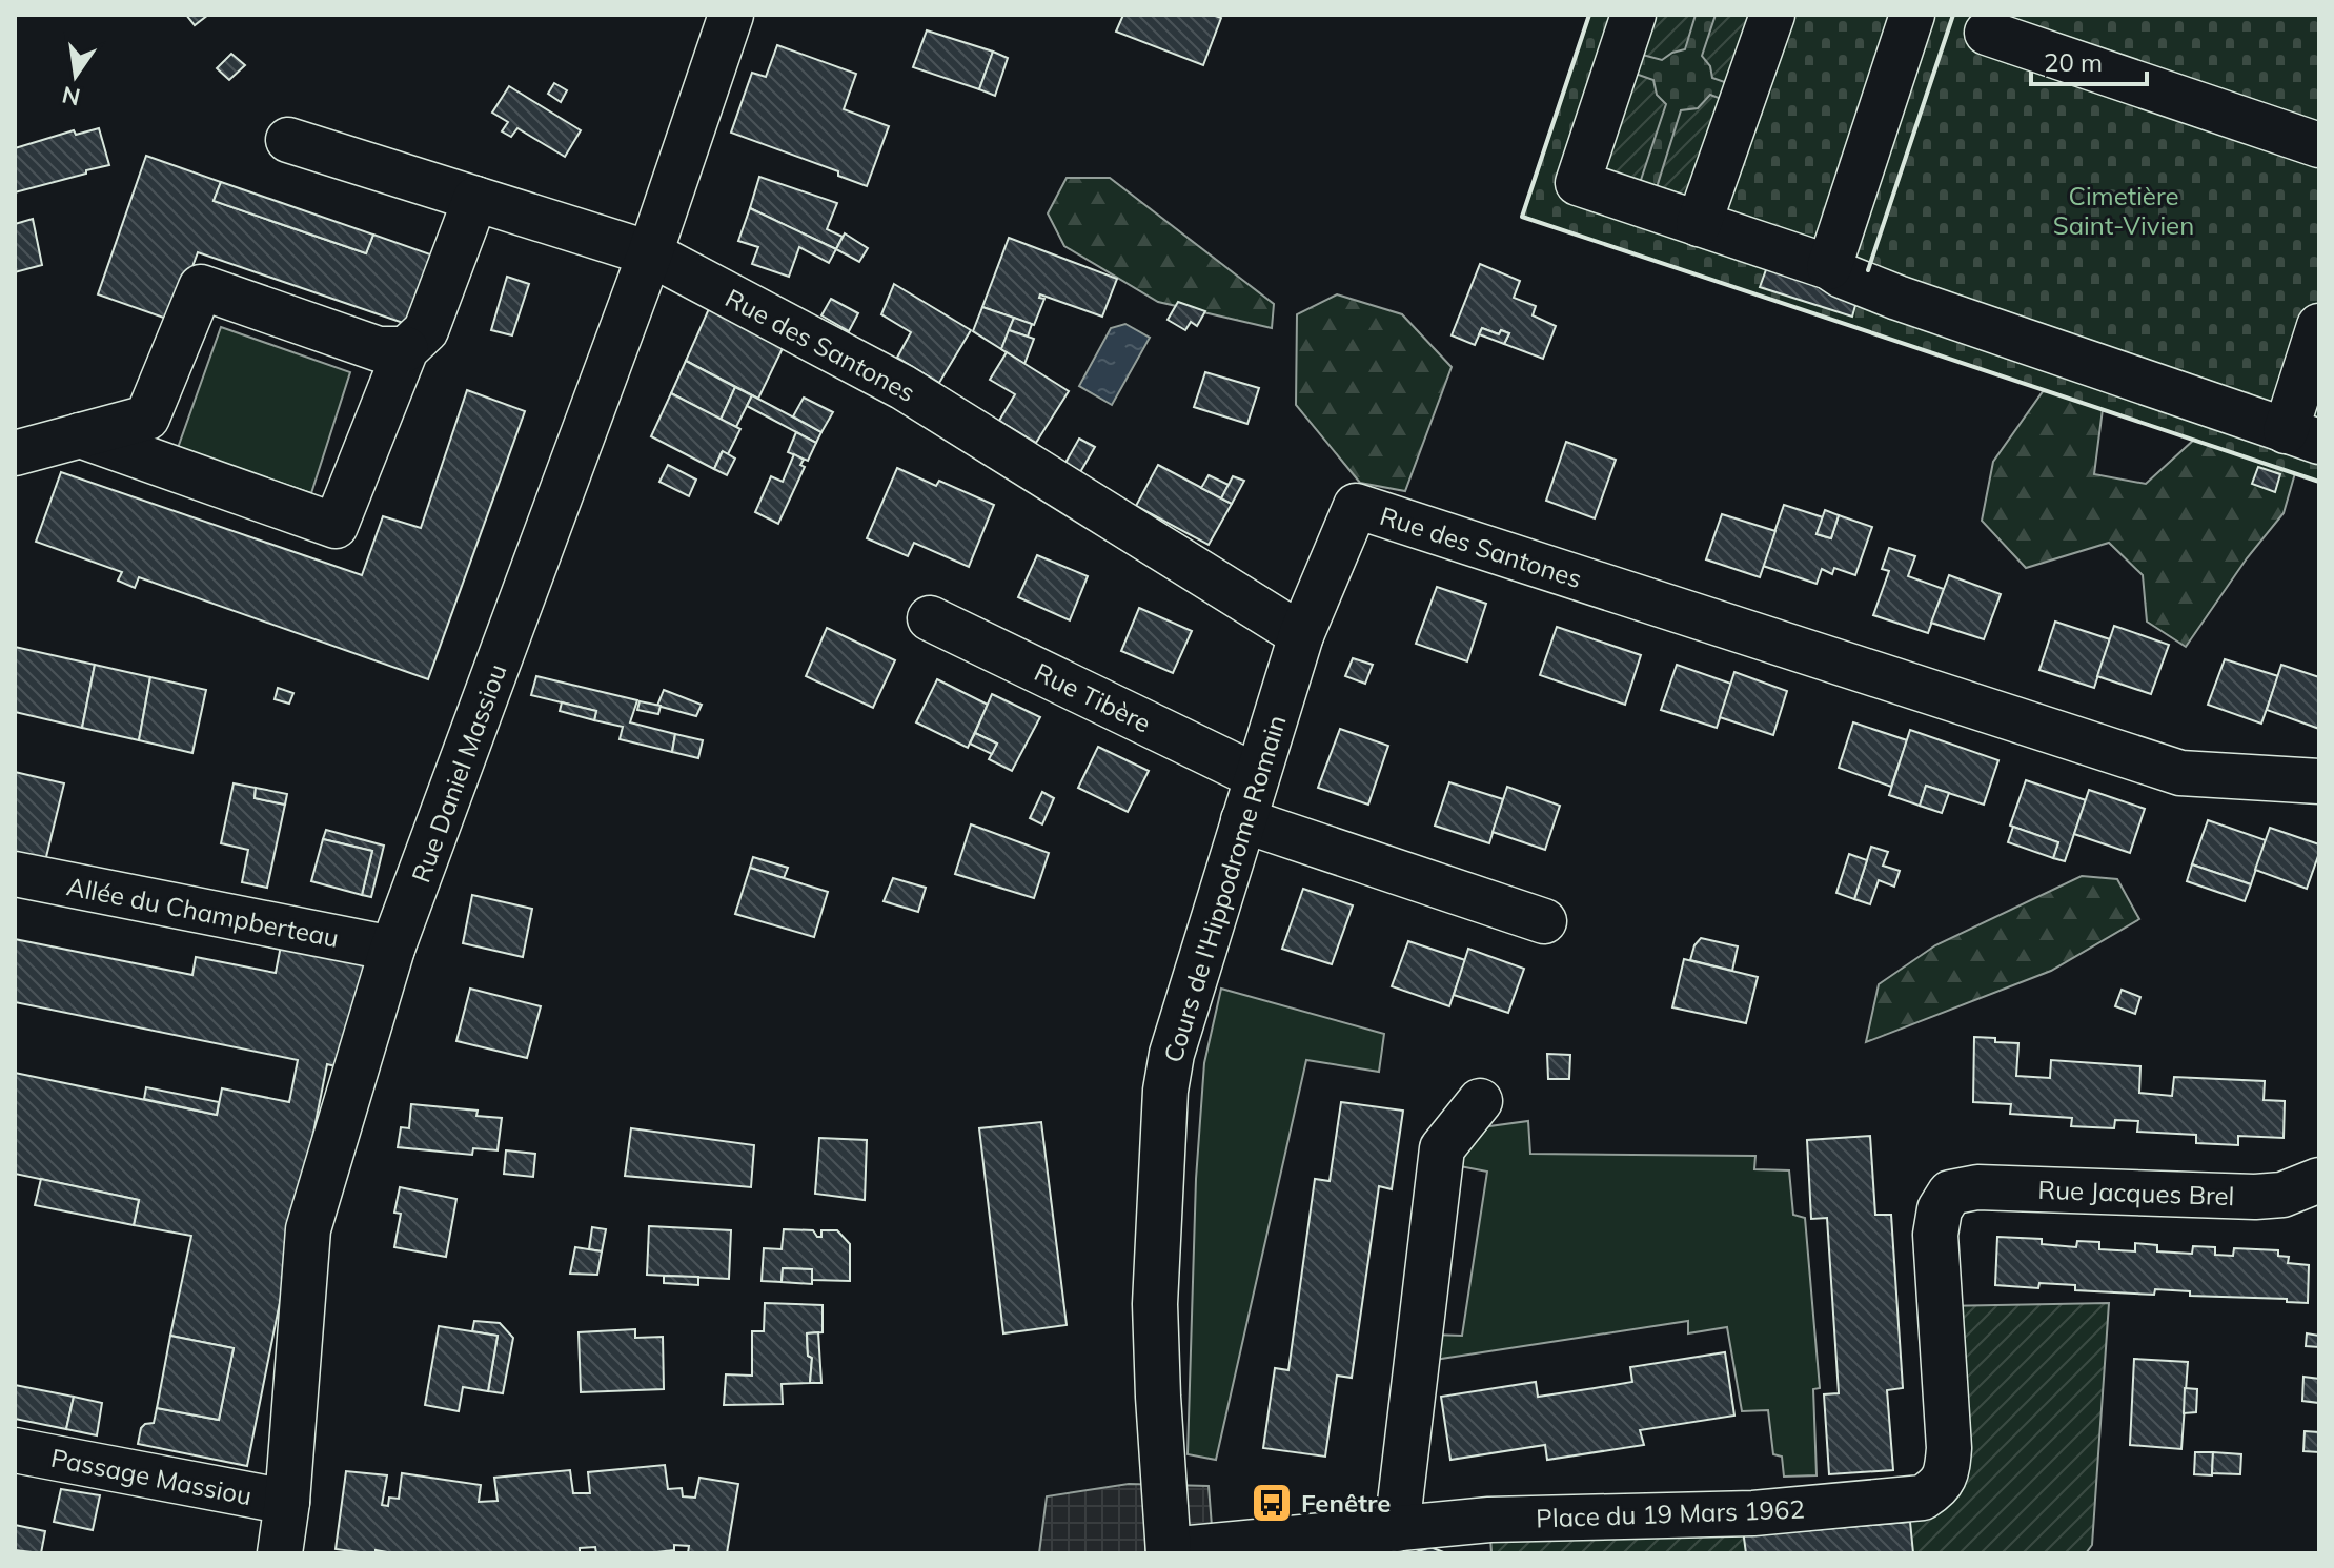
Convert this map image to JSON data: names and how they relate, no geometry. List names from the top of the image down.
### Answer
{
  "streets": {
    "street": [
      "Rue des Santones",
      "Rue Tibère",
      "Rue Daniel Massiou",
      "Cours de l'Hippodrome Romain",
      "Allée du Champberteau",
      "Rue Jacques Brel",
      "Passage Massiou",
      "Place du 19 Mars 1962"
    ]
  },
  "crossings": [
    ["Rue des Santones", "Rue Daniel Massiou"],
    ["Rue des Santones", "Cours de l'Hippodrome Romain"],
    ["Rue Tibère", "Cours de l'Hippodrome Romain"],
    ["Rue Daniel Massiou", "Allée du Champberteau"],
    ["Rue Daniel Massiou", "Passage Massiou"],
    ["Cours de l'Hippodrome Romain", "Place du 19 Mars 1962"],
    ["Rue Jacques Brel", "Place du 19 Mars 1962"]
  ],
  "parks": ["Cimetière Saint-Vivien"],
  "places": {
    "bus stop": ["Fenêtre"]
  },
  "scale_bar": "20 m",
  "north": "bottom"
}
